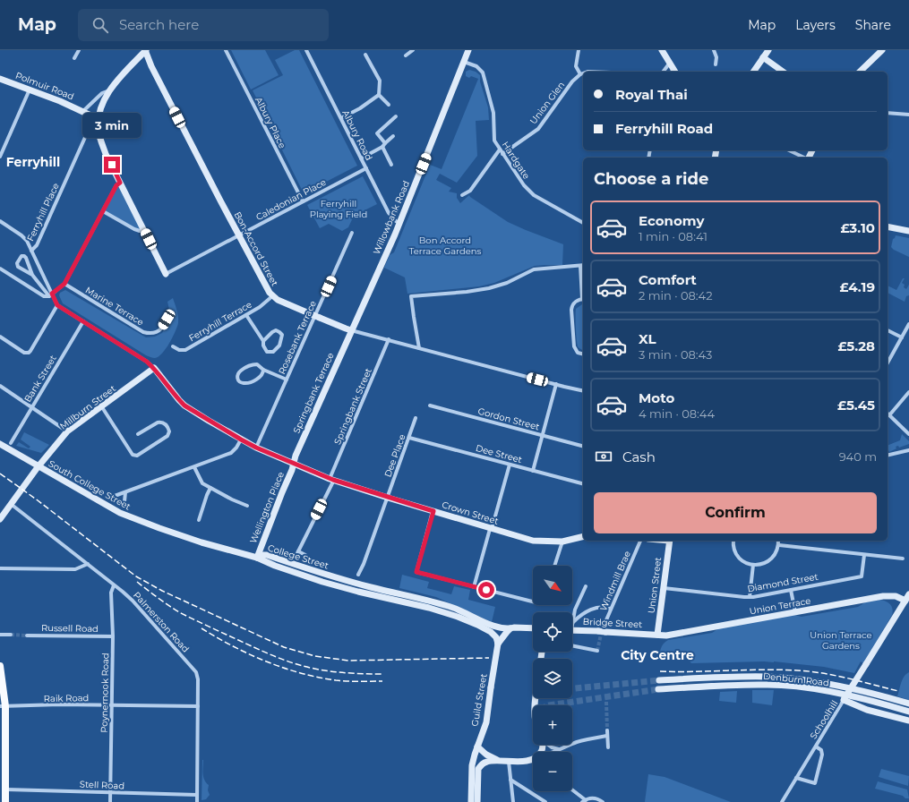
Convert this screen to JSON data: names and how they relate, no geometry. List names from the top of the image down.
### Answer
{
  "streets": {
    "street": [
      "Polmuir Road",
      "Union Glen",
      "Albury Place",
      "Albury Road",
      "Hardgate",
      "Caledonian Place",
      "Ferryhill Place",
      "Willowbank Road",
      "Bon-Accord Street",
      "Marine Terrace",
      "Ferryhill Terrace",
      "Rosebank Terrace",
      "Bank Street",
      "Springbank Terrace",
      "Springbank Street",
      "Millburn Street",
      "Gordon Street",
      "Dee Street",
      "Dee Place",
      "South College Street",
      "Wellington Place",
      "Crown Street",
      "College Street",
      "Windmill Brae",
      "Diamond Street",
      "Union Street",
      "Union Terrace",
      "Palmerston Road",
      "Bridge Street",
      "Russell Road",
      "Denburn Road",
      "Poynernook Road",
      "Raik Road",
      "Guild Street",
      "Schoolhill",
      "Stell Road"
    ]
  },
  "crossings": [
    ["Union Glen", "Hardgate"],
    ["Albury Place", "Caledonian Place"],
    ["Albury Road", "Caledonian Place"],
    ["Albury Road", "Willowbank Road"],
    ["Hardgate", "Willowbank Road"],
    ["Caledonian Place", "Bon-Accord Street"],
    ["Willowbank Road", "Bon-Accord Street"],
    ["Willowbank Road", "Springbank Terrace"],
    ["Bon-Accord Street", "Ferryhill Terrace"],
    ["Bon-Accord Street", "Springbank Terrace"],
    ["Bon-Accord Street", "Springbank Street"],
    ["Rosebank Terrace", "Crown Street"],
    ["Springbank Terrace", "Wellington Place"],
    ["Springbank Terrace", "Crown Street"],
    ["Springbank Street", "Crown Street"],
    ["Millburn Street", "South College Street"],
    ["Millburn Street", "Crown Street"],
    ["Millburn Street", "Palmerston Road"],
    ["Dee Street", "Dee Place"],
    ["Dee Place", "Crown Street"],
    ["South College Street", "Wellington Place"],
    ["South College Street", "College Street"],
    ["Wellington Place", "Crown Street"],
    ["Wellington Place", "College Street"],
    ["College Street", "Guild Street"],
    ["Windmill Brae", "Bridge Street"],
    ["Diamond Street", "Union Street"],
    ["Union Street", "Union Terrace"],
    ["Union Street", "Bridge Street"],
    ["Union Terrace", "Bridge Street"],
    ["Palmerston Road", "Poynernook Road"],
    ["Palmerston Road", "Raik Road"],
    ["Palmerston Road", "Stell Road"],
    ["Russell Road", "Poynernook Road"],
    ["Poynernook Road", "Raik Road"],
    ["Poynernook Road", "Stell Road"]
  ],
  "districts": ["Ferryhill", "City Centre"],
  "parks": ["Ferryhill Playing Field", "Bon Accord Terrace Gardens", "Union Terrace Gardens"],
  "north": "bottom right",
  "page": {
    "header": "Map",
    "search": "Search here",
    "nav": ["Map", "Layers", "Share"],
    "banner": ["Royal Thai", "Ferryhill Road"],
    "bubble": "3 min",
    "heading": "Choose a ride",
    "list": [
      {
        "name": "Economy",
        "note": "1 min · 08:41",
        "value": "£3.10"
      },
      {
        "name": "Comfort",
        "note": "2 min · 08:42",
        "value": "£4.19"
      },
      {
        "name": "XL",
        "note": "3 min · 08:43",
        "value": "£5.28"
      },
      {
        "name": "Moto",
        "note": "4 min · 08:44",
        "value": "£5.45"
      }
    ],
    "pay": ["Cash", "940 m"],
    "buttons": "Confirm",
    "map_buttons": ["+", "−"]
  }
}
